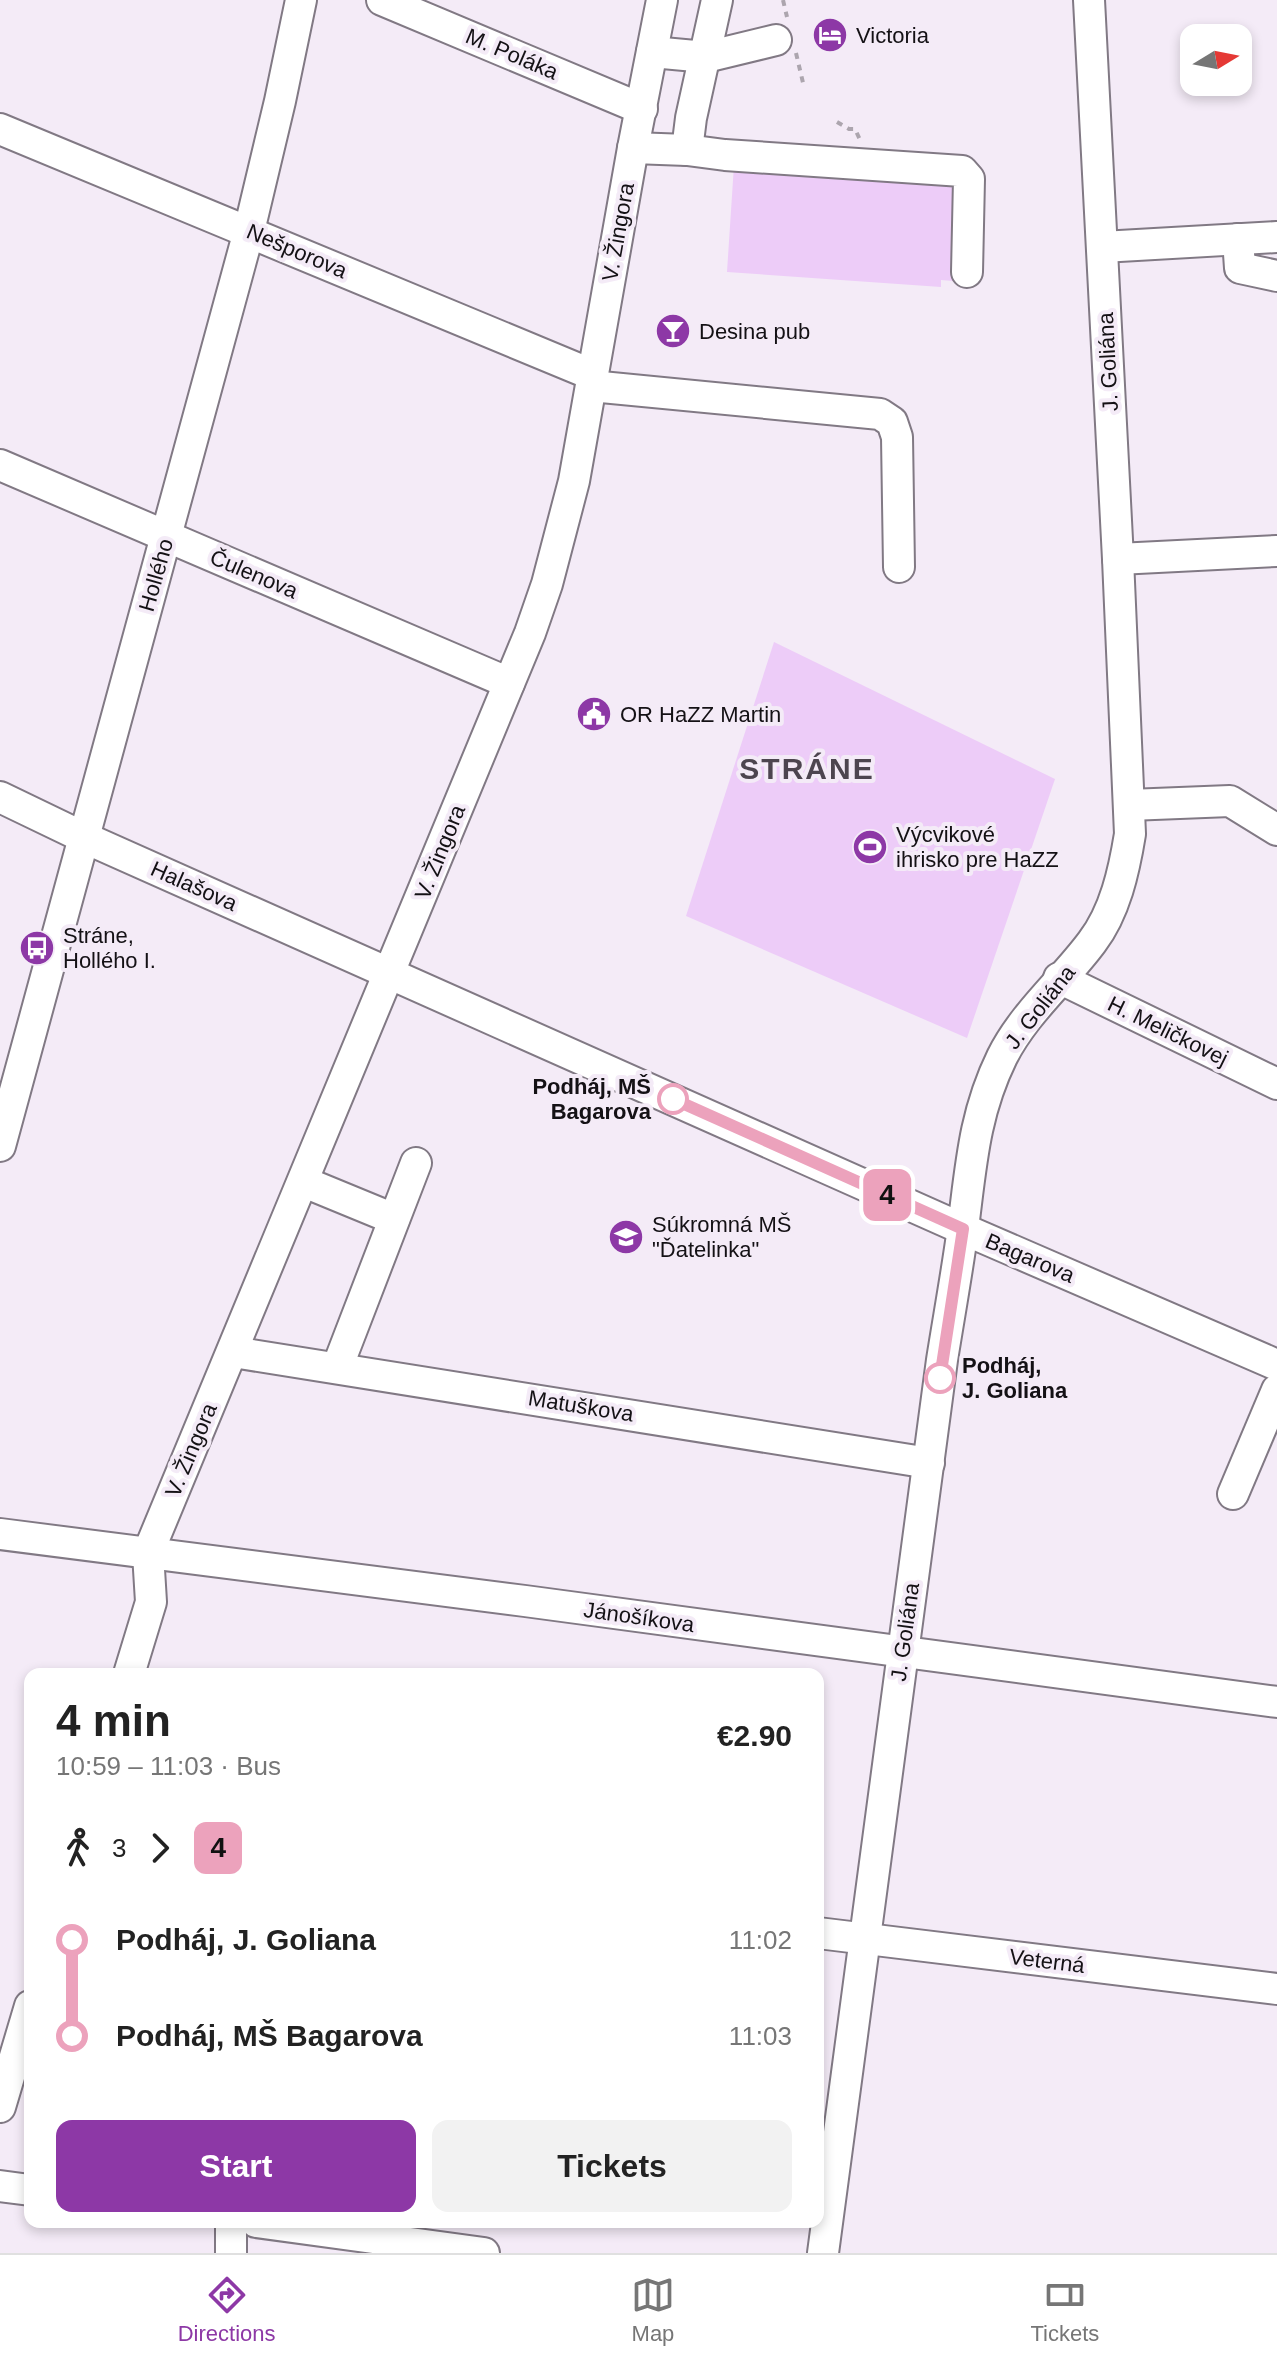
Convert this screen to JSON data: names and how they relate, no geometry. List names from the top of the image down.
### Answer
{
  "streets": {
    "street": [
      "M. Poláka",
      "V. Žingora",
      "Nešporova",
      "J. Goliána",
      "Čulenova",
      "Hollého",
      "Halašova",
      "H. Meličkovej",
      "Bagarova",
      "Matuškova",
      "Jánošíkova",
      "Veterná"
    ]
  },
  "crossings": [
    ["M. Poláka", "V. Žingora"],
    ["V. Žingora", "Nešporova"],
    ["V. Žingora", "Čulenova"],
    ["V. Žingora", "Halašova"],
    ["V. Žingora", "Bagarova"],
    ["V. Žingora", "Matuškova"],
    ["V. Žingora", "Jánošíkova"],
    ["Nešporova", "Hollého"],
    ["J. Goliána", "H. Meličkovej"],
    ["J. Goliána", "Bagarova"],
    ["J. Goliána", "Matuškova"],
    ["J. Goliána", "Jánošíkova"],
    ["J. Goliána", "Veterná"],
    ["Čulenova", "Hollého"],
    ["Hollého", "Halašova"],
    ["Halašova", "Bagarova"]
  ],
  "districts": ["STRÁNE"],
  "places": {
    "hotel": ["Victoria"],
    "bar": ["Desina pub"],
    "public building": ["OR HaZZ Martin"],
    "sports": ["Výcvikové ihrisko pre HaZZ"],
    "bus stop": ["Stráne, Hollého I."],
    "other": ["Podháj, MŠ Bagarova", "Podháj, J. Goliana"],
    "school or university": ["Súkromná MŠ \"Ďatelinka\""]
  },
  "lines": ["bus line 4"],
  "north": "right",
  "page": {
    "on_map": "4",
    "heading": ["4 min", "10:59 – 11:03 · Bus", "€2.90"],
    "legs": ["3", "4"],
    "list": [
      {
        "name": "Podháj, J. Goliana",
        "value": "11:02"
      },
      {
        "name": "Podháj, MŠ Bagarova",
        "value": "11:03"
      }
    ],
    "buttons": ["Start", "Tickets"],
    "tabs": ["Directions", "Map", "Tickets"]
  }
}
